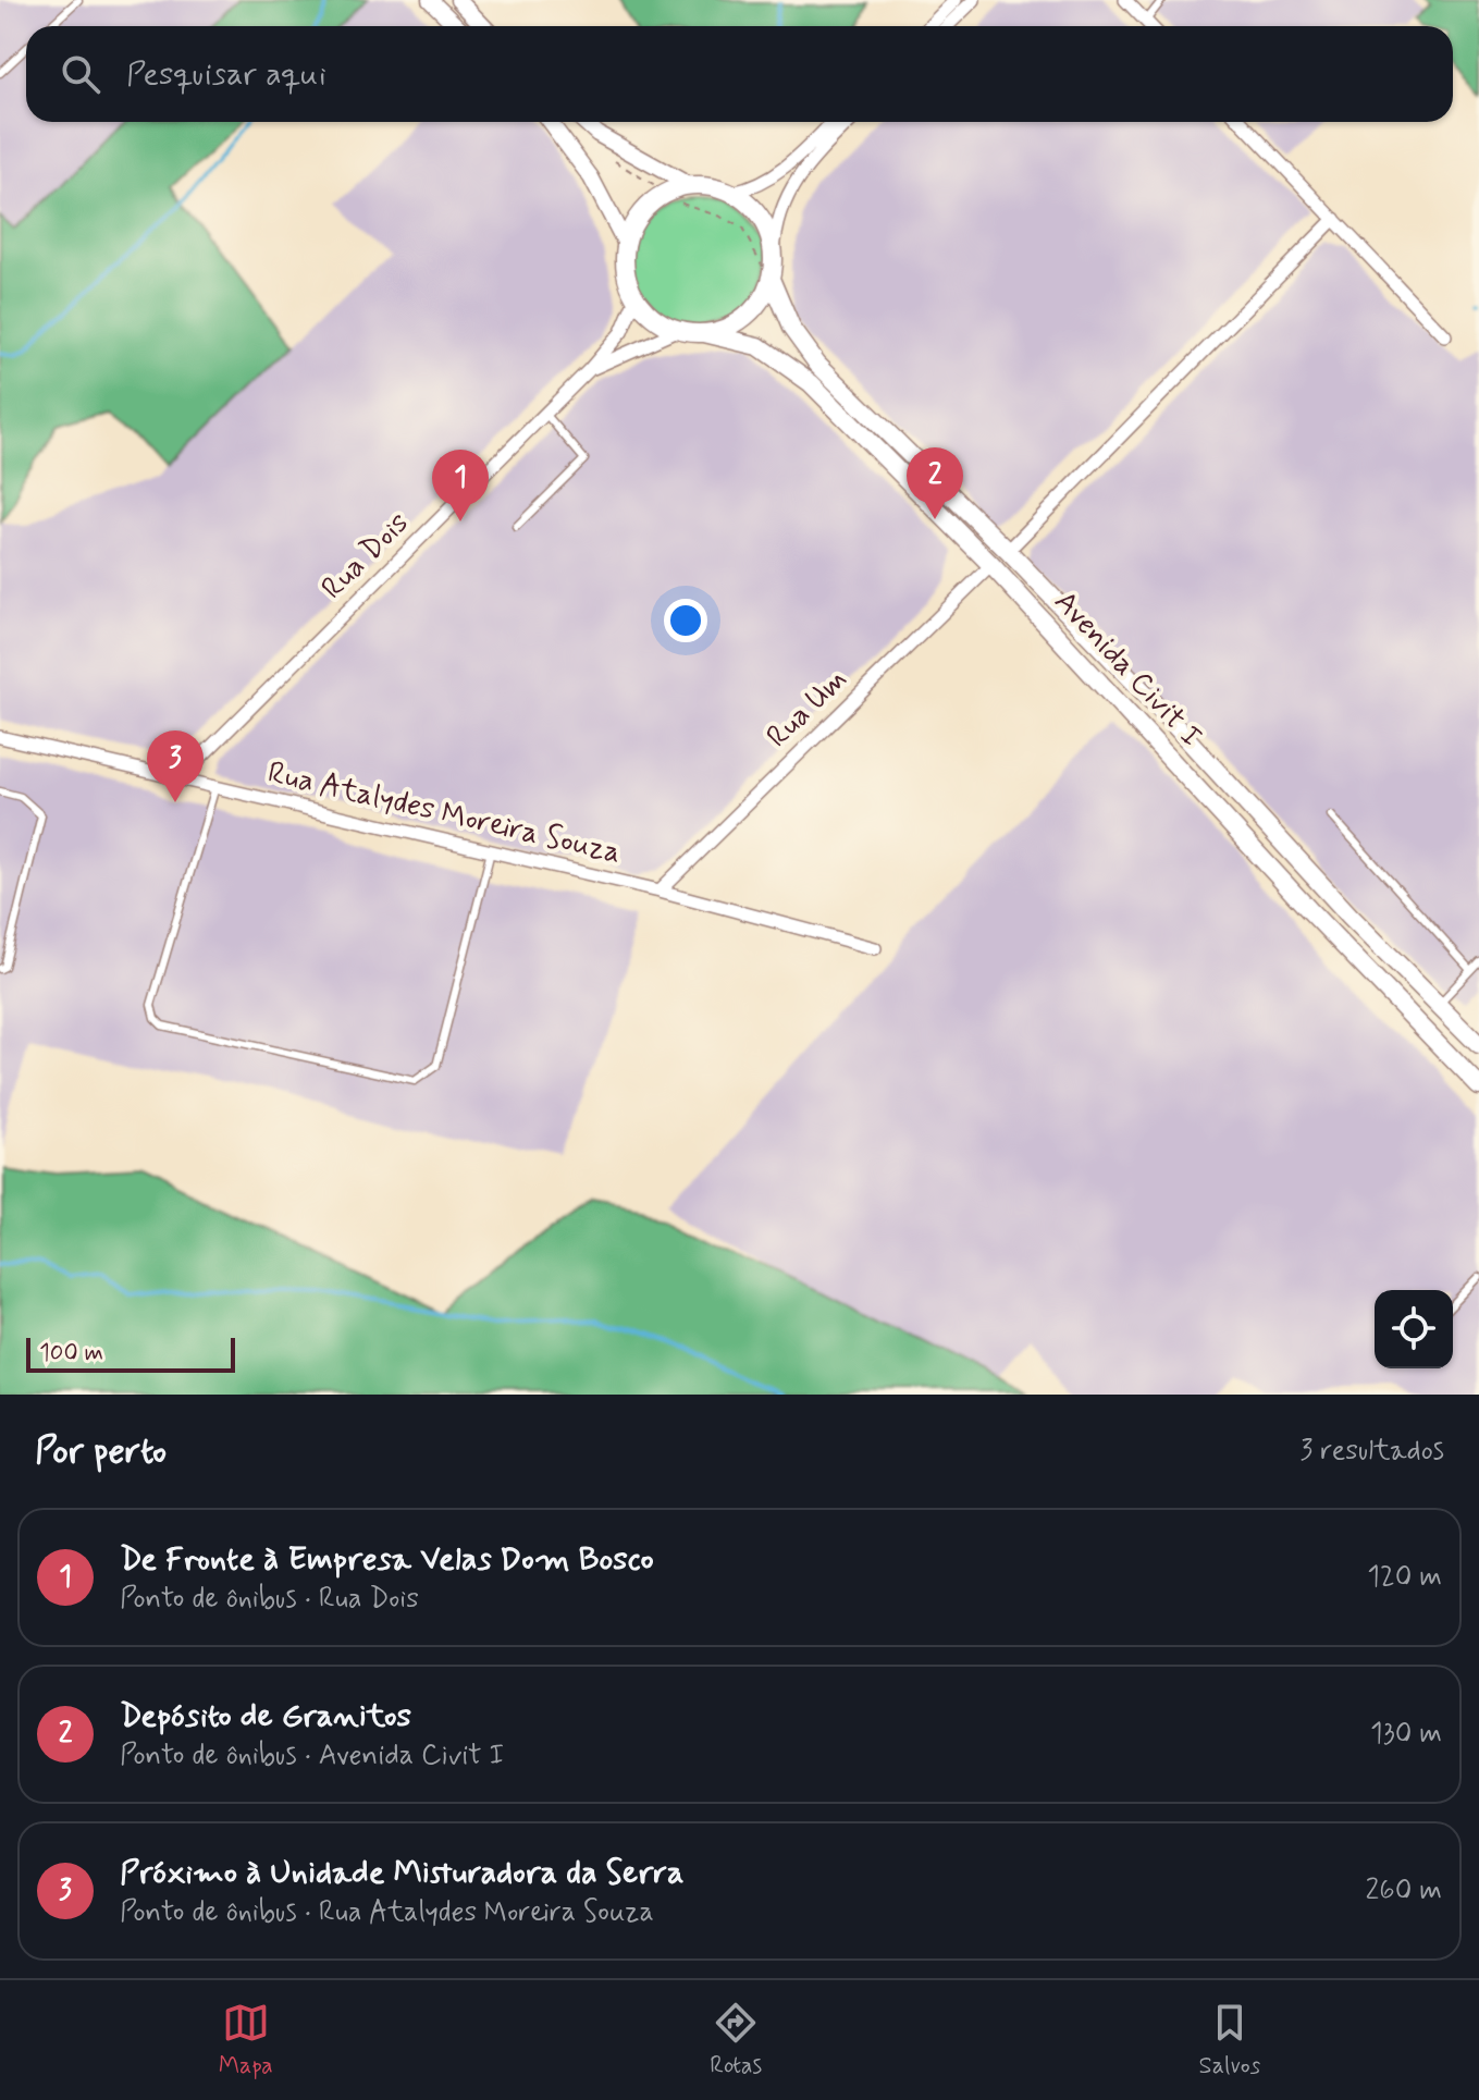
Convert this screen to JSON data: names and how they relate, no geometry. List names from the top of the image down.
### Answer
{
  "streets": {
    "main road": ["Avenida Civit I"],
    "street": ["Rua Dois", "Rua Um", "Rua Atalydes Moreira Souza"]
  },
  "crossings": [
    ["Rua Dois", "Avenida Civit I"],
    ["Rua Dois", "Rua Atalydes Moreira Souza"],
    ["Avenida Civit I", "Rua Um"],
    ["Rua Um", "Rua Atalydes Moreira Souza"]
  ],
  "scale_bar": "100 m",
  "page": {
    "search": "Pesquisar aqui",
    "pins": ["2", "1", "3"],
    "scale": "100 m",
    "heading": ["Por perto", "3 resultados"],
    "list": [
      {
        "mark": "1",
        "name": "De Fronte à Empresa Velas Dom Bosco",
        "note": "Ponto de ônibus · Rua Dois",
        "value": "120 m"
      },
      {
        "mark": "2",
        "name": "Depósito de Granitos",
        "note": "Ponto de ônibus · Avenida Civit I",
        "value": "130 m"
      },
      {
        "mark": "3",
        "name": "Próximo à Unidade Misturadora da Serra",
        "note": "Ponto de ônibus · Rua Atalydes Moreira Souza",
        "value": "260 m"
      }
    ],
    "nav": ["Mapa", "Rotas", "Salvos"]
  }
}
